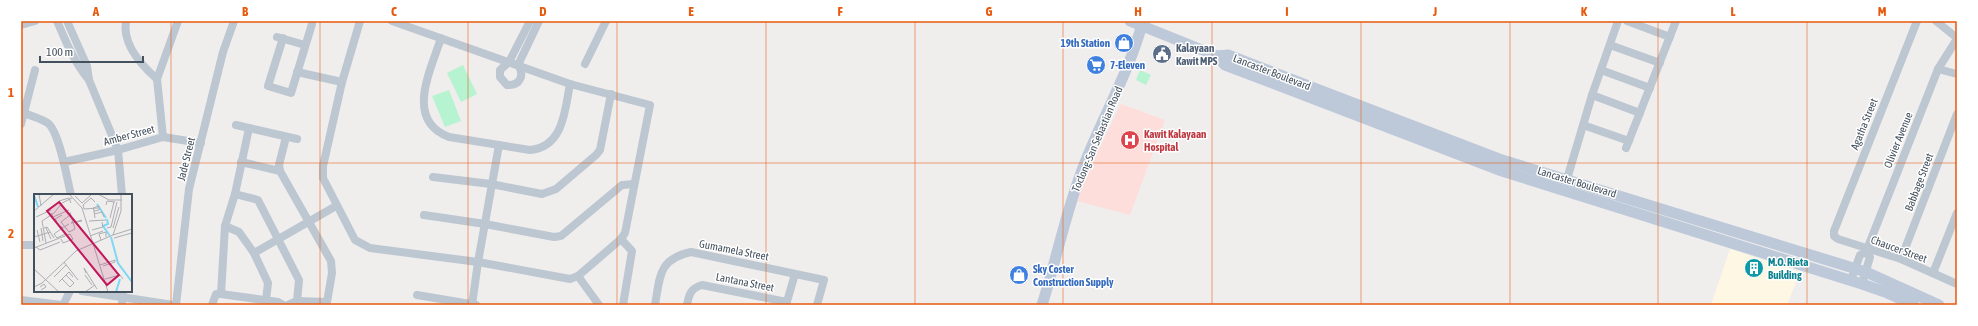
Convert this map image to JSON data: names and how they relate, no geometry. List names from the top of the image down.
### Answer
{
  "streets": {
    "main road": ["Lancaster Boulevard", "Toclong-San Sebastian Road"],
    "street": [
      "Agatha Street",
      "Amber Street",
      "Olivier Avenue",
      "Jade Street",
      "Babbage Street",
      "Chaucer Street",
      "Gumamela Street",
      "Lantana Street"
    ]
  },
  "crossings": [
    ["Lancaster Boulevard", "Toclong-San Sebastian Road"],
    ["Lancaster Boulevard", "Olivier Avenue"],
    ["Agatha Street", "Chaucer Street"],
    ["Amber Street", "Jade Street"],
    ["Olivier Avenue", "Chaucer Street"],
    ["Babbage Street", "Chaucer Street"]
  ],
  "places": {
    "shop": ["19th Station", "Sky Coster Construction Supply"],
    "public building": ["Kalayaan Kawit MPS"],
    "supermarket": ["7-Eleven"],
    "hospital": ["Kawit Kalayaan Hospital"],
    "building": ["M.O. Rieta Building"]
  },
  "scale_bar": "100 m",
  "grid": {
    "columns": [
      "A",
      "B",
      "C",
      "D",
      "E",
      "F",
      "G",
      "H",
      "I",
      "J",
      "K",
      "L",
      "M"
    ],
    "rows": ["1", "2"]
  }
}
